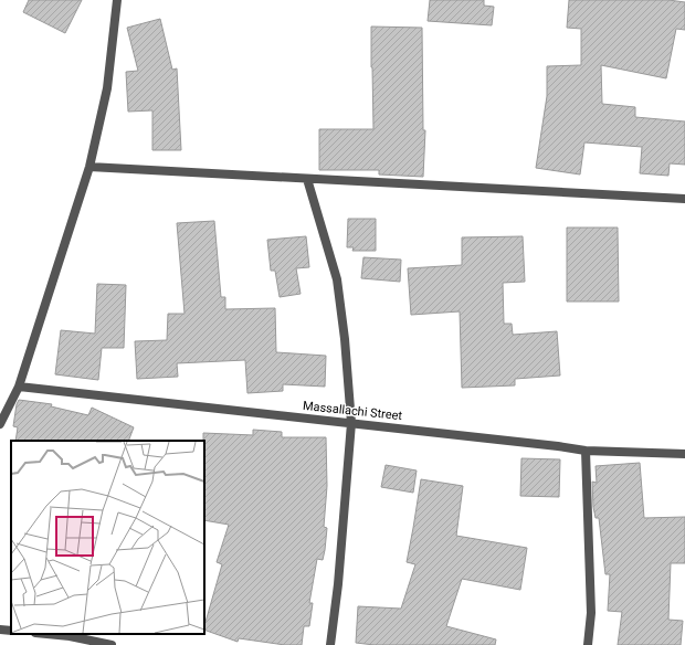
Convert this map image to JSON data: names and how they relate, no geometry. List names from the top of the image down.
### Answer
{
  "streets": {
    "street": ["Massallachi Street"]
  }
}
